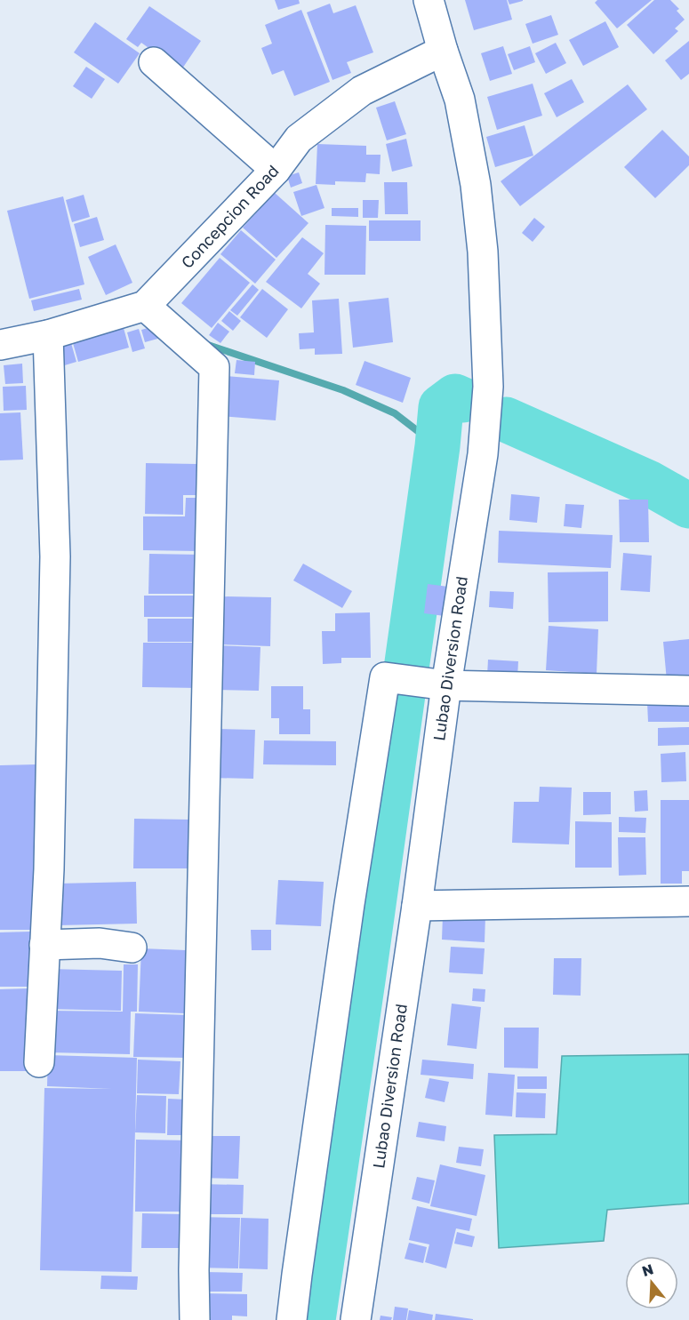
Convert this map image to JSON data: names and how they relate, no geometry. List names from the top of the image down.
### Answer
{
  "streets": {
    "street": ["Concepcion Road", "Lubao Diversion Road"]
  },
  "crossings": [
    ["Concepcion Road", "Lubao Diversion Road"]
  ],
  "north": "top"
}
